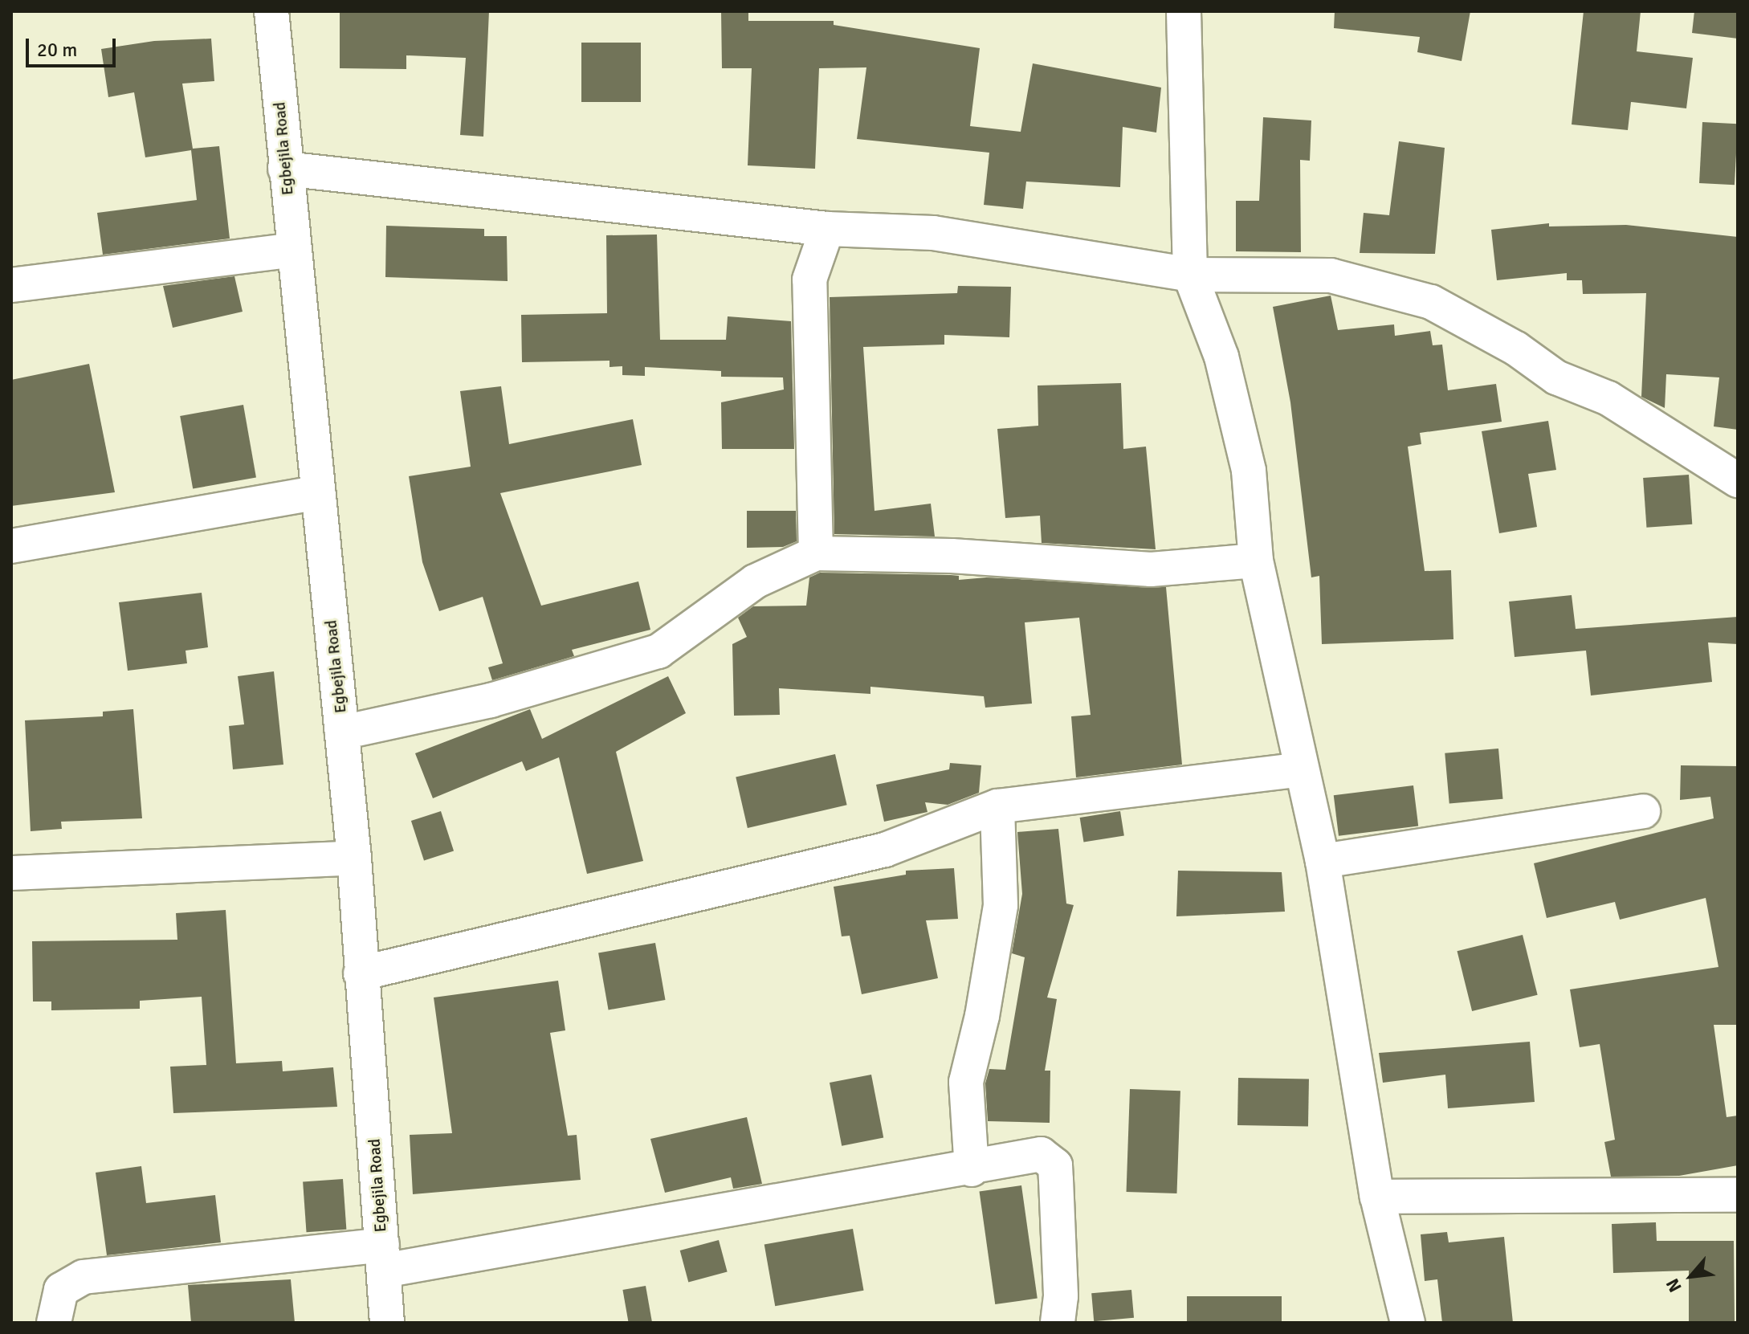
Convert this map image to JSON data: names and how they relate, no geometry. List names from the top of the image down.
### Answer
{
  "streets": {
    "street": ["Egbejila Road"]
  },
  "scale_bar": "20 m",
  "north": "bottom left"
}
